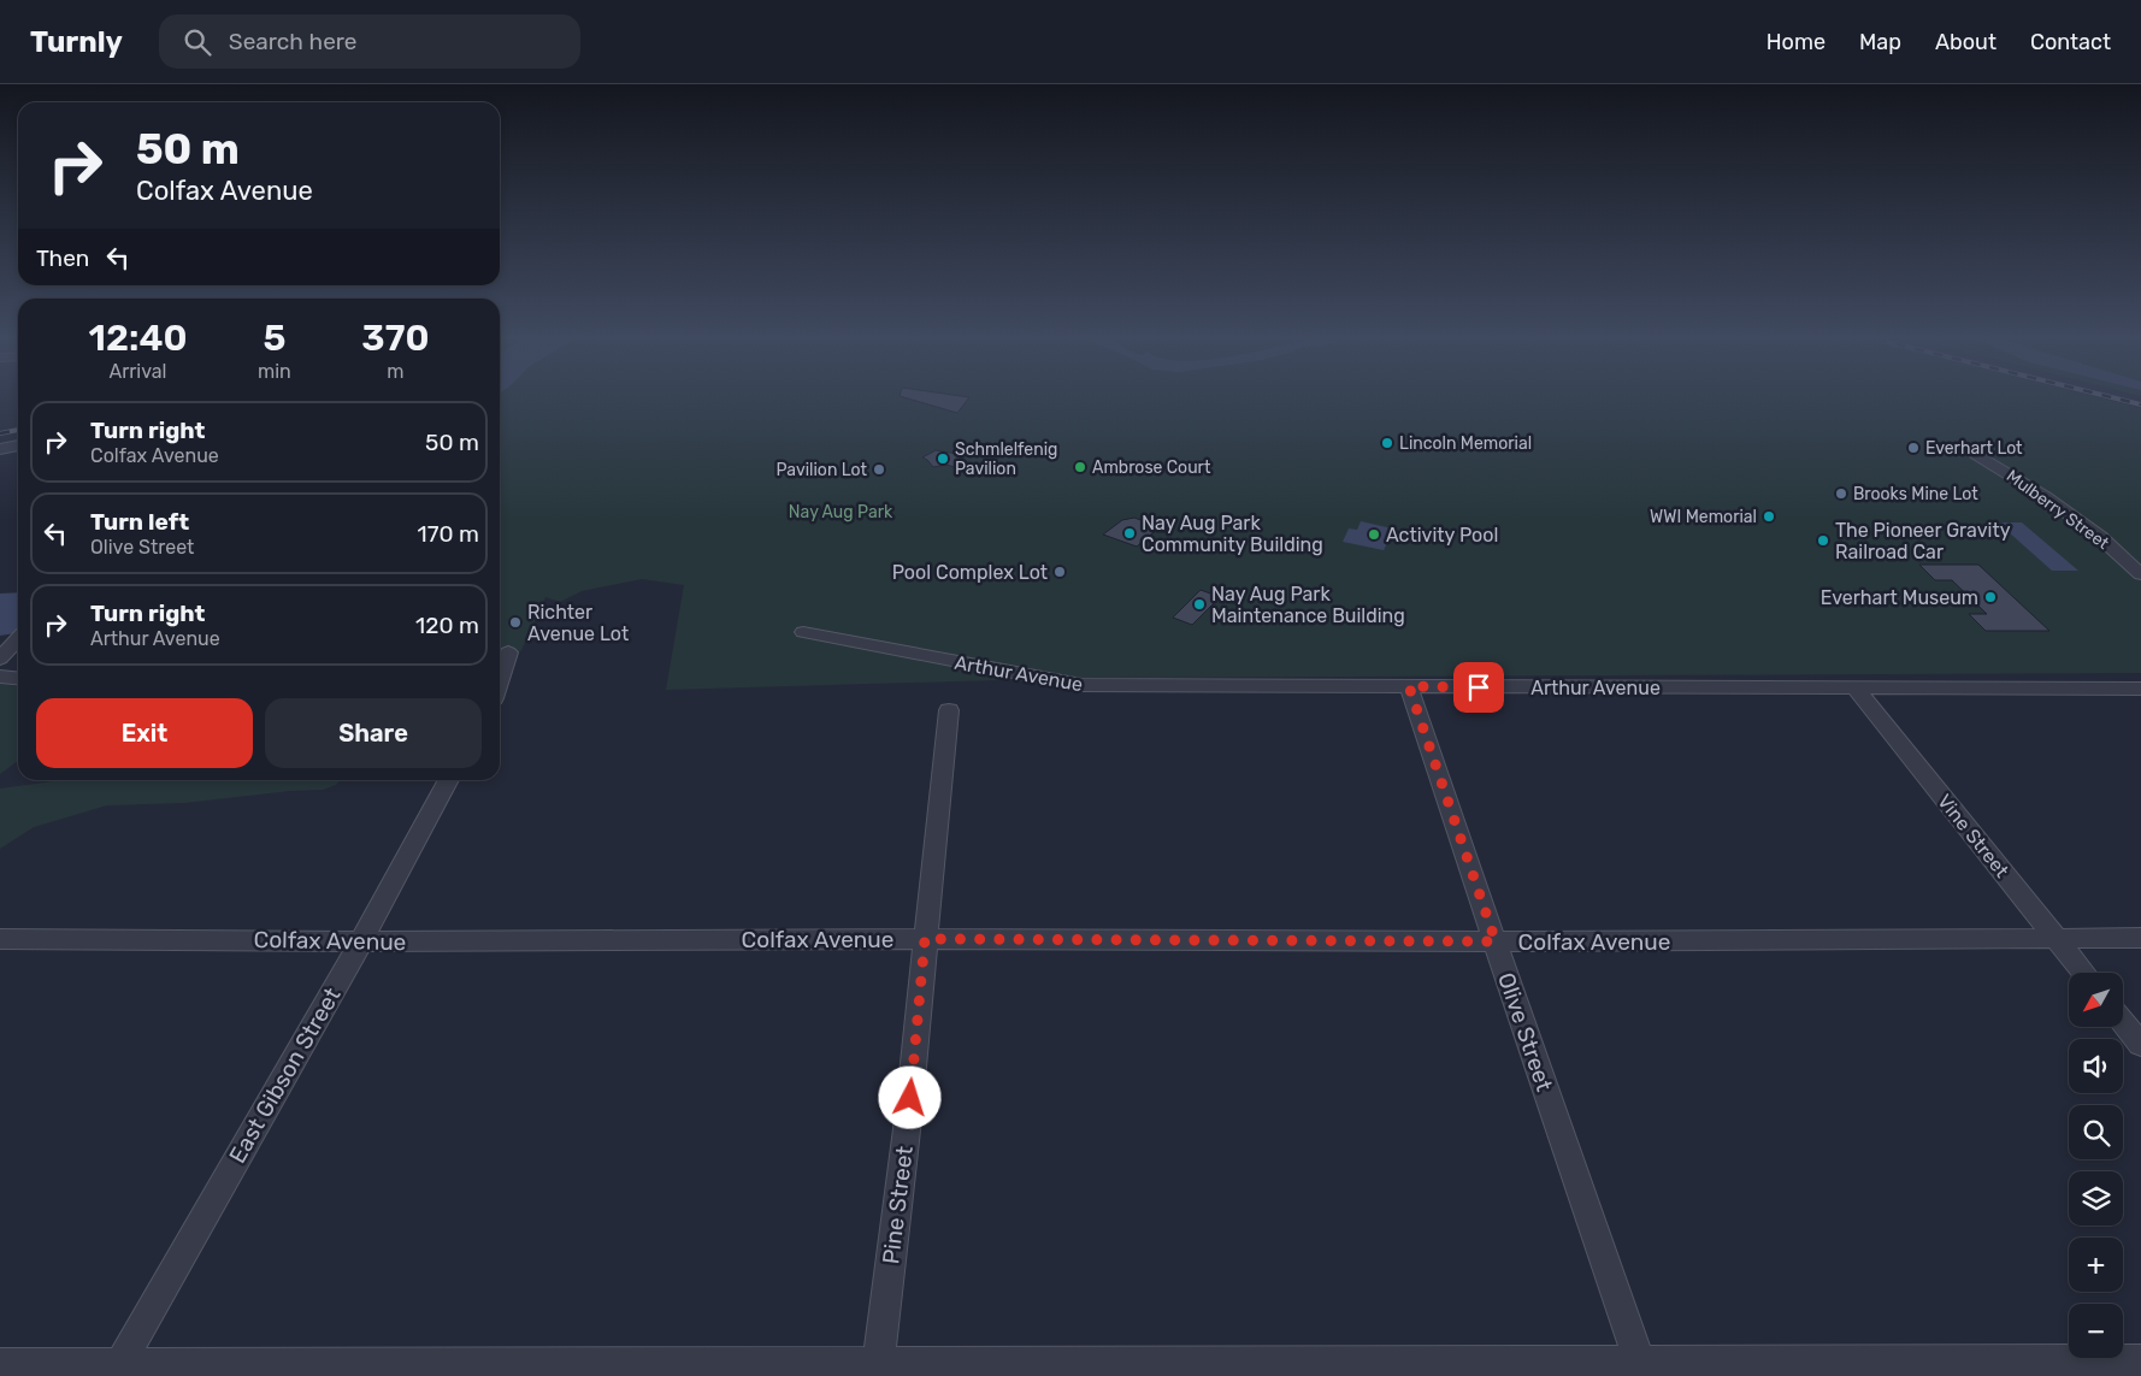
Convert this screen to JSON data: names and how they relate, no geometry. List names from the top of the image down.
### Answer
{
  "streets": {
    "street": [
      "Mulberry Street",
      "Arthur Avenue",
      "Vine Street",
      "Colfax Avenue",
      "Olive Street",
      "East Gibson Street",
      "Pine Street"
    ]
  },
  "crossings": [
    ["Arthur Avenue", "Vine Street"],
    ["Arthur Avenue", "Olive Street"],
    ["Vine Street", "Colfax Avenue"],
    ["Colfax Avenue", "Olive Street"],
    ["Colfax Avenue", "East Gibson Street"],
    ["Colfax Avenue", "Pine Street"]
  ],
  "parks": ["Nay Aug Park"],
  "places": [
    "Lincoln Memorial",
    "Everhart Lot",
    "Schmlelfenig Pavilion",
    "Ambrose Court",
    "Pavilion Lot",
    "Brooks Mine Lot",
    "WWI Memorial",
    "Nay Aug Park Community Building",
    "Activity Pool",
    "The Pioneer Gravity Railroad Car",
    "Pool Complex Lot",
    "Everhart Museum",
    "Nay Aug Park Maintenance Building",
    "Richter Avenue Lot"
  ],
  "north": "bottom left",
  "page": {
    "header": "Turnly",
    "search": "Search here",
    "nav": [
      "Home",
      "Map",
      "About",
      "Contact"
    ],
    "turn": ["50 m", "Colfax Avenue"],
    "then": "Then",
    "eta": [
      "12:40",
      "Arrival",
      "5",
      "min",
      "370",
      "m"
    ],
    "list": [
      {
        "name": "Turn right",
        "note": "Colfax Avenue",
        "value": "50 m"
      },
      {
        "name": "Turn left",
        "note": "Olive Street",
        "value": "170 m"
      },
      {
        "name": "Turn right",
        "note": "Arthur Avenue",
        "value": "120 m"
      }
    ],
    "buttons": ["Exit", "Share"],
    "map_buttons": ["+", "−"]
  }
}
